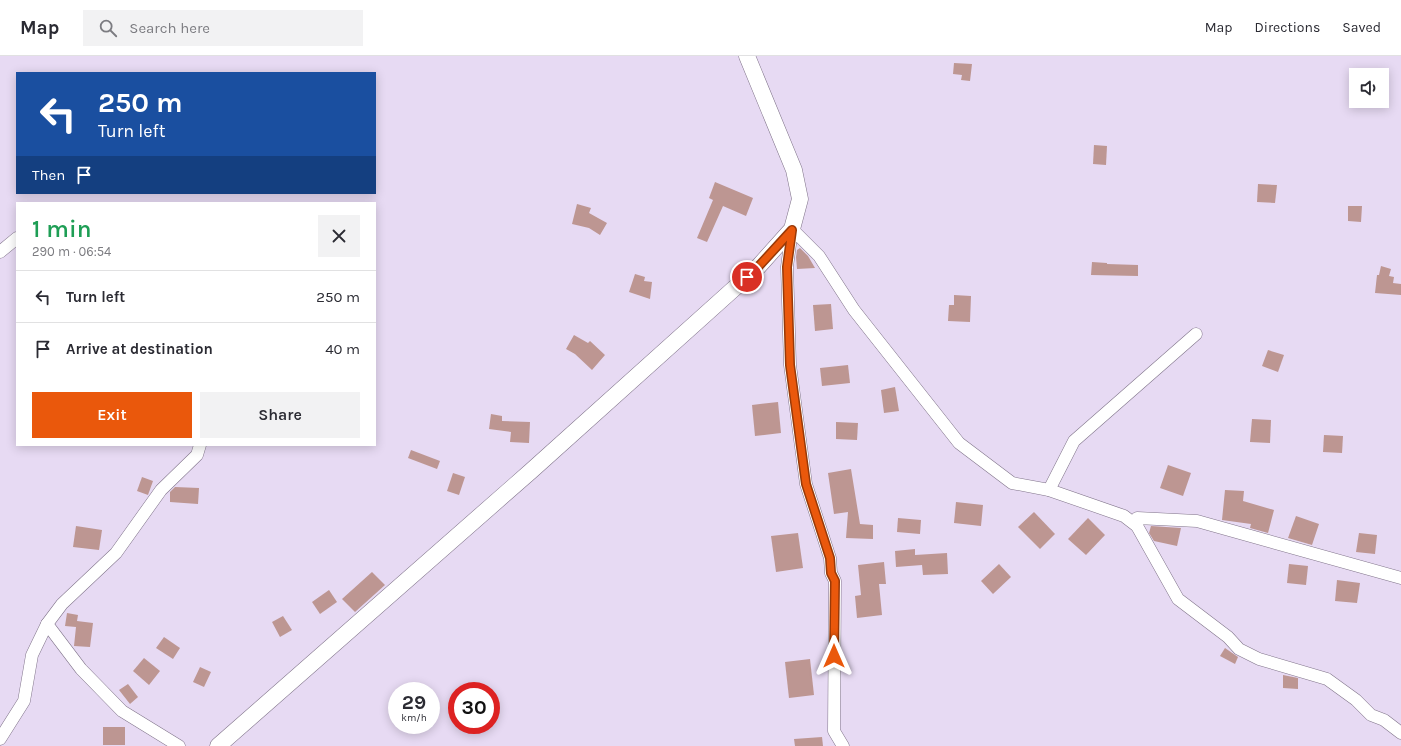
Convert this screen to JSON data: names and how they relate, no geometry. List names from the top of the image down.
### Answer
{
  "page": {
    "header": "Map",
    "search": "Search here",
    "nav": ["Map", "Directions", "Saved"],
    "turn": ["250 m", "Turn left"],
    "then": "Then",
    "heading": ["1 min", "290 m · 06:54"],
    "list": [
      {
        "name": "Turn left",
        "value": "250 m"
      },
      {
        "name": "Arrive at destination",
        "value": "40 m"
      }
    ],
    "buttons": ["Exit", "Share"],
    "speed": "29 km/h",
    "limit": "30"
  }
}
